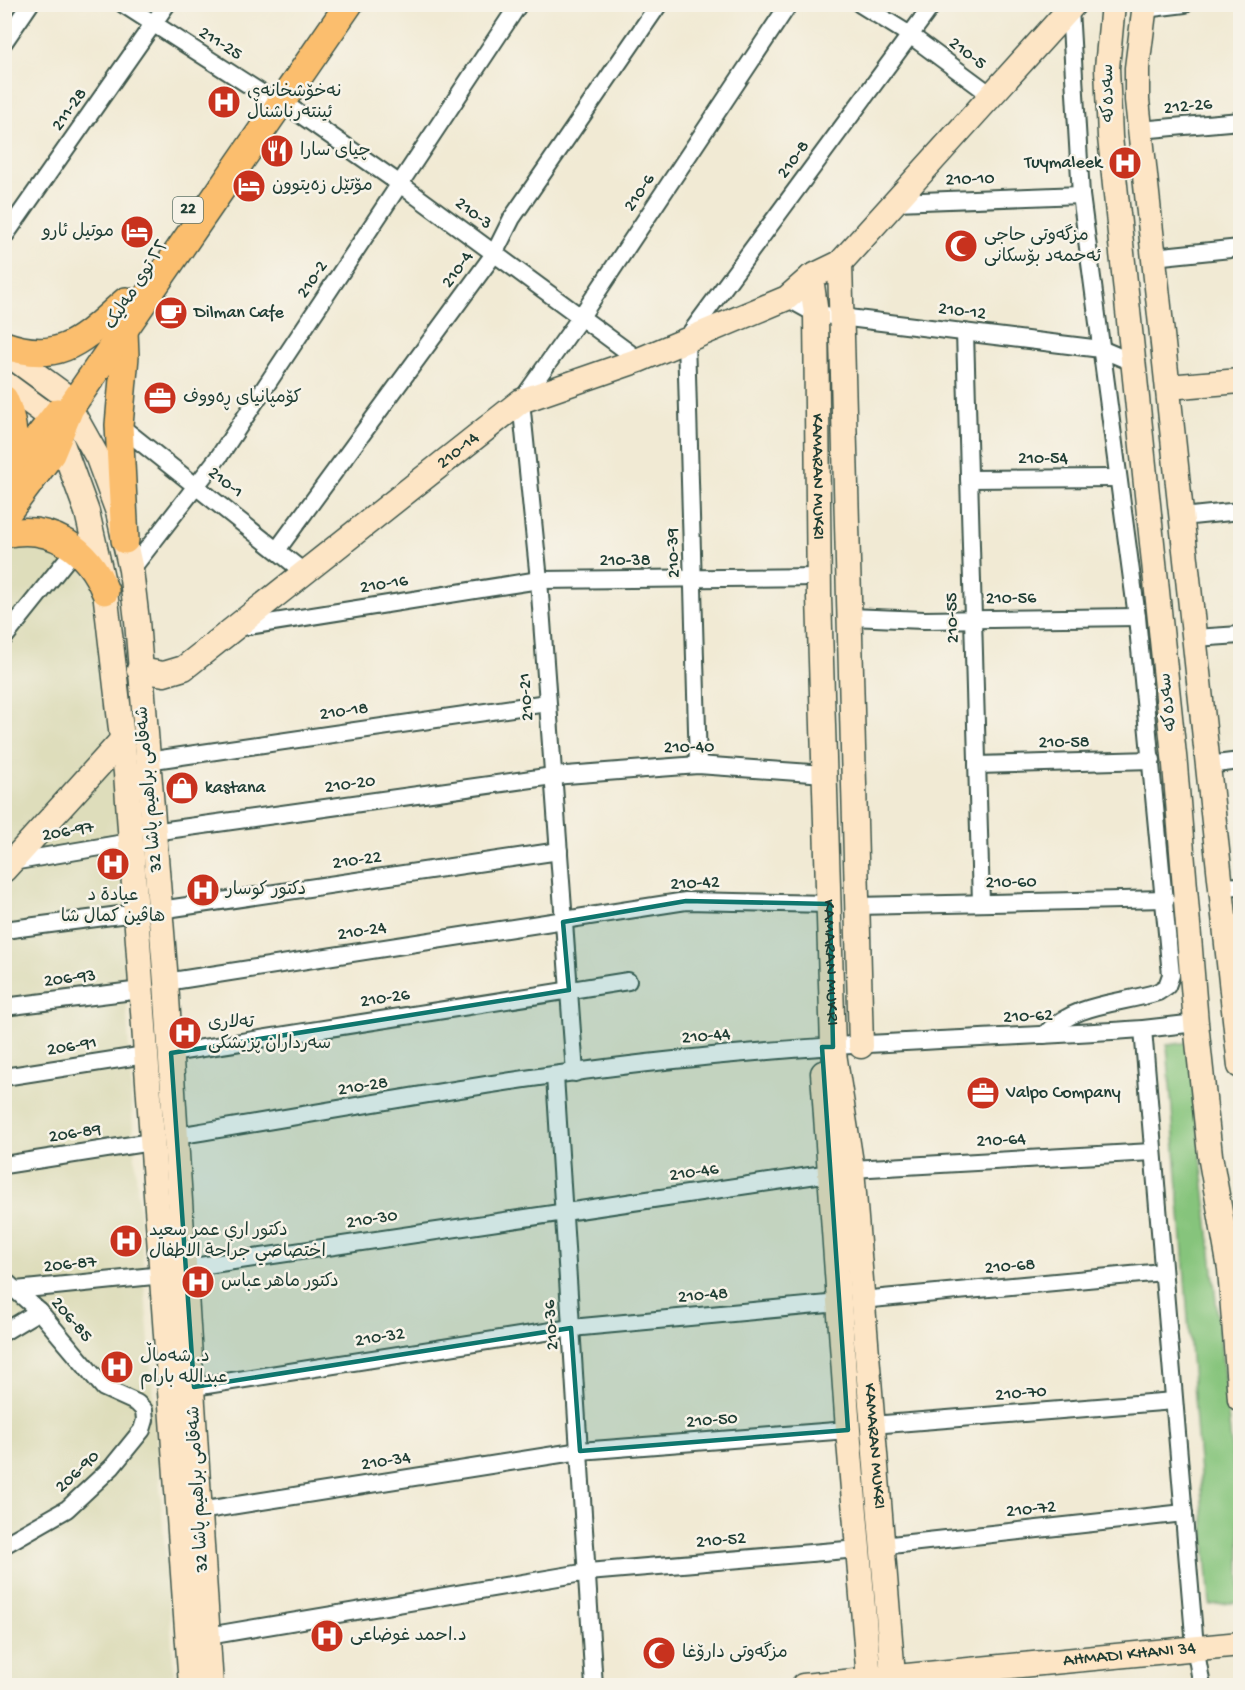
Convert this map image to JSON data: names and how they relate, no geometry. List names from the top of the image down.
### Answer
{
  "streets": {
    "main road": [
      "سەدەکە",
      "22",
      "٢٢ توی مەلیک",
      "210-14",
      "KAMARAN MUKRI",
      "شەقامی براهیم پاشا 32",
      "AHMADI KHANI 34"
    ],
    "street": [
      "211-25",
      "210-5",
      "212-26",
      "211-28",
      "210-8",
      "210-10",
      "210-6",
      "210-3",
      "210-4",
      "210-2",
      "210-12",
      "210-54",
      "210-1",
      "210-39",
      "210-38",
      "210-16",
      "210-56",
      "210-55",
      "210-21",
      "210-18",
      "210-58",
      "210-40",
      "210-20",
      "206-97",
      "210-22",
      "210-60",
      "210-42",
      "210-24",
      "206-93",
      "210-26",
      "210-62",
      "210-44",
      "206-91",
      "210-28",
      "206-89",
      "210-64",
      "210-46",
      "210-30",
      "206-87",
      "210-68",
      "210-48",
      "206-85",
      "210-36",
      "210-32",
      "210-70",
      "210-50",
      "210-34",
      "206-90",
      "210-72",
      "210-52"
    ]
  },
  "crossings": [
    ["211-25", "211-28"],
    ["211-25", "210-3"],
    ["211-25", "٢٢ توی مەلیک"],
    ["210-5", "210-8"],
    ["سەدەکە", "212-26"],
    ["سەدەکە", "210-12"],
    ["سەدەکە", "210-62"],
    ["210-8", "210-14"],
    ["210-8", "210-39"],
    ["210-6", "210-3"],
    ["210-6", "210-14"],
    ["210-6", "210-21"],
    ["210-3", "210-4"],
    ["210-3", "210-2"],
    ["210-3", "٢٢ توی مەلیک"],
    ["210-3", "210-14"],
    ["210-4", "210-1"],
    ["210-2", "210-1"],
    ["210-2", "شەقامی براهیم پاشا 32"],
    ["٢٢ توی مەلیک", "شەقامی براهیم پاشا 32"],
    ["210-12", "210-14"],
    ["210-12", "KAMARAN MUKRI"],
    ["210-12", "210-55"],
    ["210-14", "KAMARAN MUKRI"],
    ["210-14", "210-1"],
    ["210-14", "210-39"],
    ["210-14", "210-16"],
    ["210-14", "210-21"],
    ["210-14", "شەقامی براهیم پاشا 32"],
    ["210-54", "210-55"],
    ["KAMARAN MUKRI", "210-38"],
    ["KAMARAN MUKRI", "210-56"],
    ["KAMARAN MUKRI", "210-40"],
    ["KAMARAN MUKRI", "210-60"],
    ["KAMARAN MUKRI", "210-42"],
    ["KAMARAN MUKRI", "210-62"],
    ["KAMARAN MUKRI", "210-44"],
    ["KAMARAN MUKRI", "210-64"],
    ["KAMARAN MUKRI", "210-46"],
    ["KAMARAN MUKRI", "210-68"],
    ["KAMARAN MUKRI", "210-48"],
    ["KAMARAN MUKRI", "210-70"],
    ["KAMARAN MUKRI", "210-50"],
    ["KAMARAN MUKRI", "210-72"],
    ["KAMARAN MUKRI", "210-52"],
    ["KAMARAN MUKRI", "AHMADI KHANI 34"],
    ["210-39", "210-38"],
    ["210-39", "210-40"],
    ["210-38", "210-16"],
    ["210-38", "210-21"],
    ["210-16", "210-21"],
    ["210-56", "210-55"],
    ["210-55", "210-58"],
    ["210-55", "210-60"],
    ["210-21", "210-18"],
    ["210-21", "210-40"],
    ["210-21", "210-20"],
    ["210-21", "210-22"],
    ["210-21", "210-42"],
    ["210-21", "210-24"],
    ["210-21", "210-26"],
    ["210-21", "210-44"],
    ["210-18", "شەقامی براهیم پاشا 32"],
    ["210-40", "210-20"],
    ["210-20", "شەقامی براهیم پاشا 32"],
    ["شەقامی براهیم پاشا 32", "206-97"],
    ["شەقامی براهیم پاشا 32", "210-22"],
    ["شەقامی براهیم پاشا 32", "210-24"],
    ["شەقامی براهیم پاشا 32", "206-93"],
    ["شەقامی براهیم پاشا 32", "210-26"],
    ["شەقامی براهیم پاشا 32", "206-91"],
    ["شەقامی براهیم پاشا 32", "210-28"],
    ["شەقامی براهیم پاشا 32", "206-89"],
    ["شەقامی براهیم پاشا 32", "210-30"],
    ["شەقامی براهیم پاشا 32", "206-87"],
    ["شەقامی براهیم پاشا 32", "210-32"],
    ["شەقامی براهیم پاشا 32", "210-34"],
    ["210-42", "210-24"],
    ["210-62", "210-44"],
    ["210-44", "210-28"],
    ["210-44", "210-36"],
    ["210-28", "210-36"],
    ["210-64", "210-46"],
    ["210-46", "210-30"],
    ["210-46", "210-36"],
    ["210-30", "210-36"],
    ["206-87", "206-85"],
    ["210-68", "210-48"],
    ["210-48", "210-36"],
    ["210-48", "210-32"],
    ["206-85", "206-90"],
    ["210-36", "210-32"],
    ["210-36", "210-50"],
    ["210-36", "210-34"],
    ["210-36", "210-52"],
    ["210-50", "210-34"]
  ],
  "places": {
    "hospital": [
      "نەخۆشخانەی ئینتەرناشناڵ",
      "Tuymaleek",
      "عيادة د هاڤین کمال شا",
      "دكتور كوسار",
      "تەلاری سەرداران پزیشکی",
      "دكتور اري عمر سعيد اختصاصي جراحة الاطفال",
      "دكتور ماهر عباس",
      "د. شەماڵ عبداللە بارام",
      "د.احمد غوضاعی"
    ],
    "restaurant": ["چیای سارا"],
    "hotel": ["مۆتێل زەیتوون", "موتیل ئارو"],
    "mosque": ["مزگەوتی حاجی ئەحمەد بۆسکانی", "مزگەوتی دارۆغا"],
    "cafe": ["Dilman Cafe"],
    "office": ["کۆمپانیای ڕەووف", "Valpo Company"],
    "shop": ["kastana"]
  }
}
